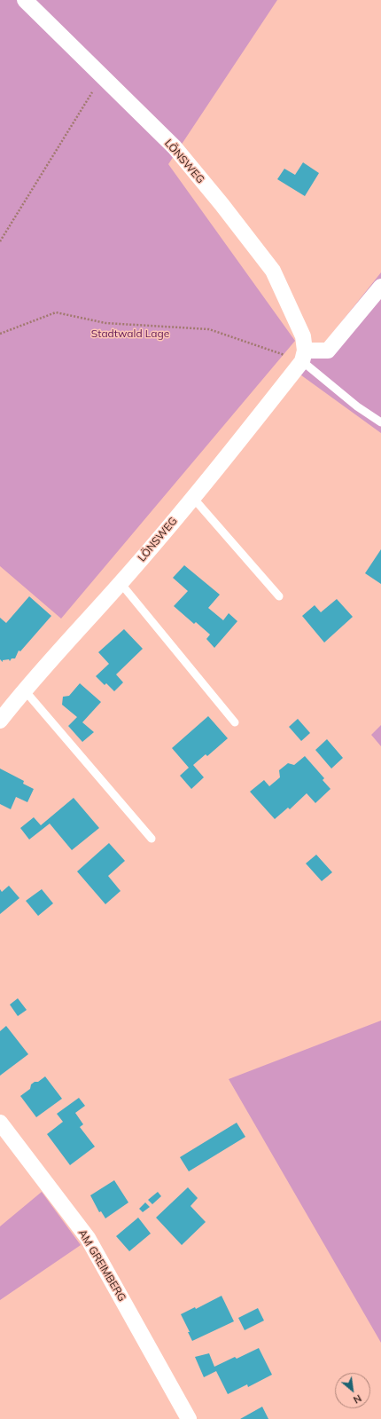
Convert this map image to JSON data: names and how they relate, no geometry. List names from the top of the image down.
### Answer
{
  "streets": {
    "street": ["LÖNSWEG", "AM GREIMBERG"]
  },
  "parks": ["Stadtwald Lage"],
  "north": "bottom right"
}
